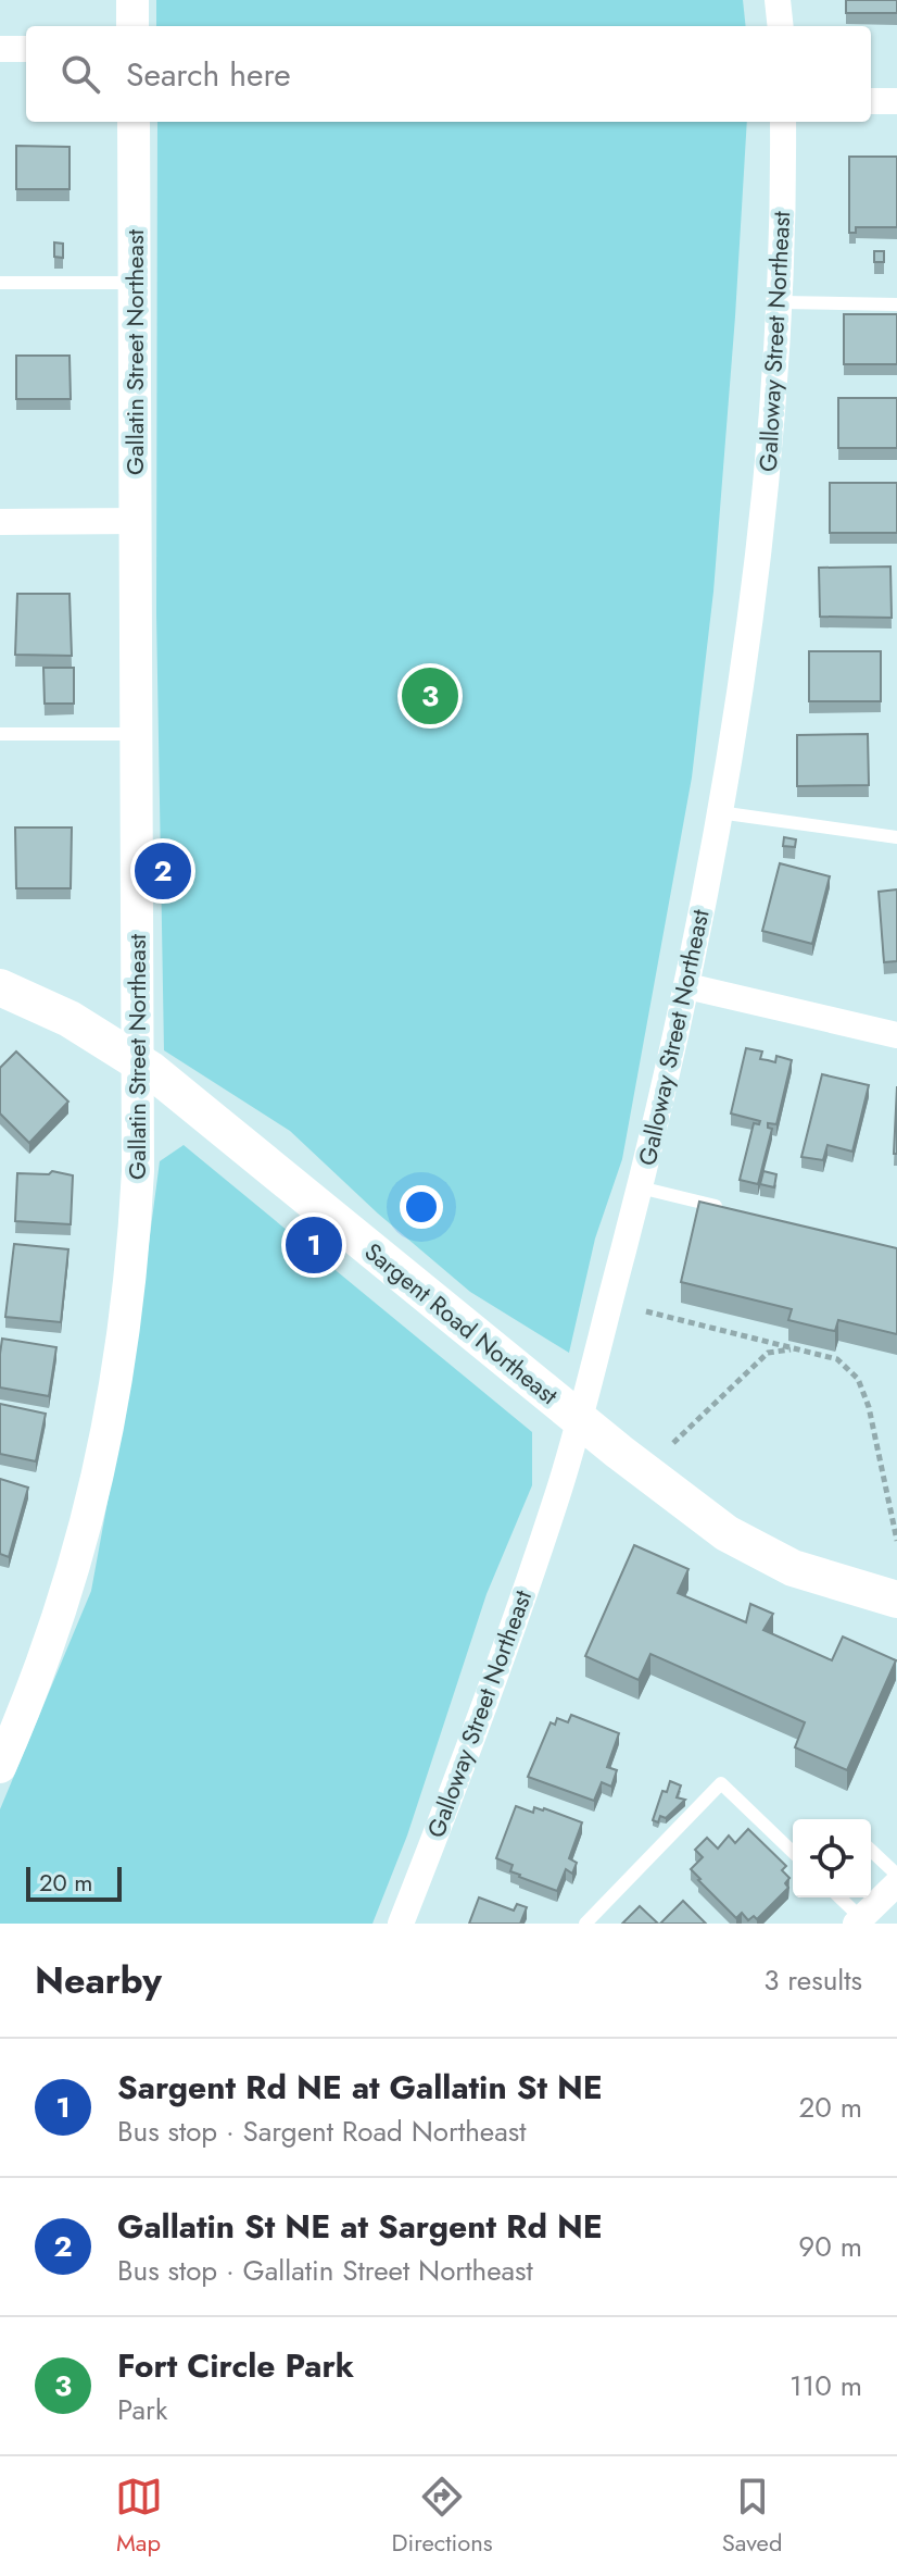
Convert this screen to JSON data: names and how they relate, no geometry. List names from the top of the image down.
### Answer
{
  "streets": {
    "main road": ["Sargent Road Northeast"],
    "street": ["Galloway Street Northeast", "Gallatin Street Northeast"]
  },
  "crossings": [
    ["Galloway Street Northeast", "Sargent Road Northeast"],
    ["Gallatin Street Northeast", "Sargent Road Northeast"]
  ],
  "scale_bar": "20 m",
  "page": {
    "search": "Search here",
    "pins": ["3", "2", "1"],
    "scale": "20 m",
    "heading": ["Nearby", "3 results"],
    "list": [
      {
        "mark": "1",
        "name": "Sargent Rd NE at Gallatin St NE",
        "note": "Bus stop · Sargent Road Northeast",
        "value": "20 m"
      },
      {
        "mark": "2",
        "name": "Gallatin St NE at Sargent Rd NE",
        "note": "Bus stop · Gallatin Street Northeast",
        "value": "90 m"
      },
      {
        "mark": "3",
        "name": "Fort Circle Park",
        "note": "Park",
        "value": "110 m"
      }
    ],
    "nav": ["Map", "Directions", "Saved"]
  }
}
